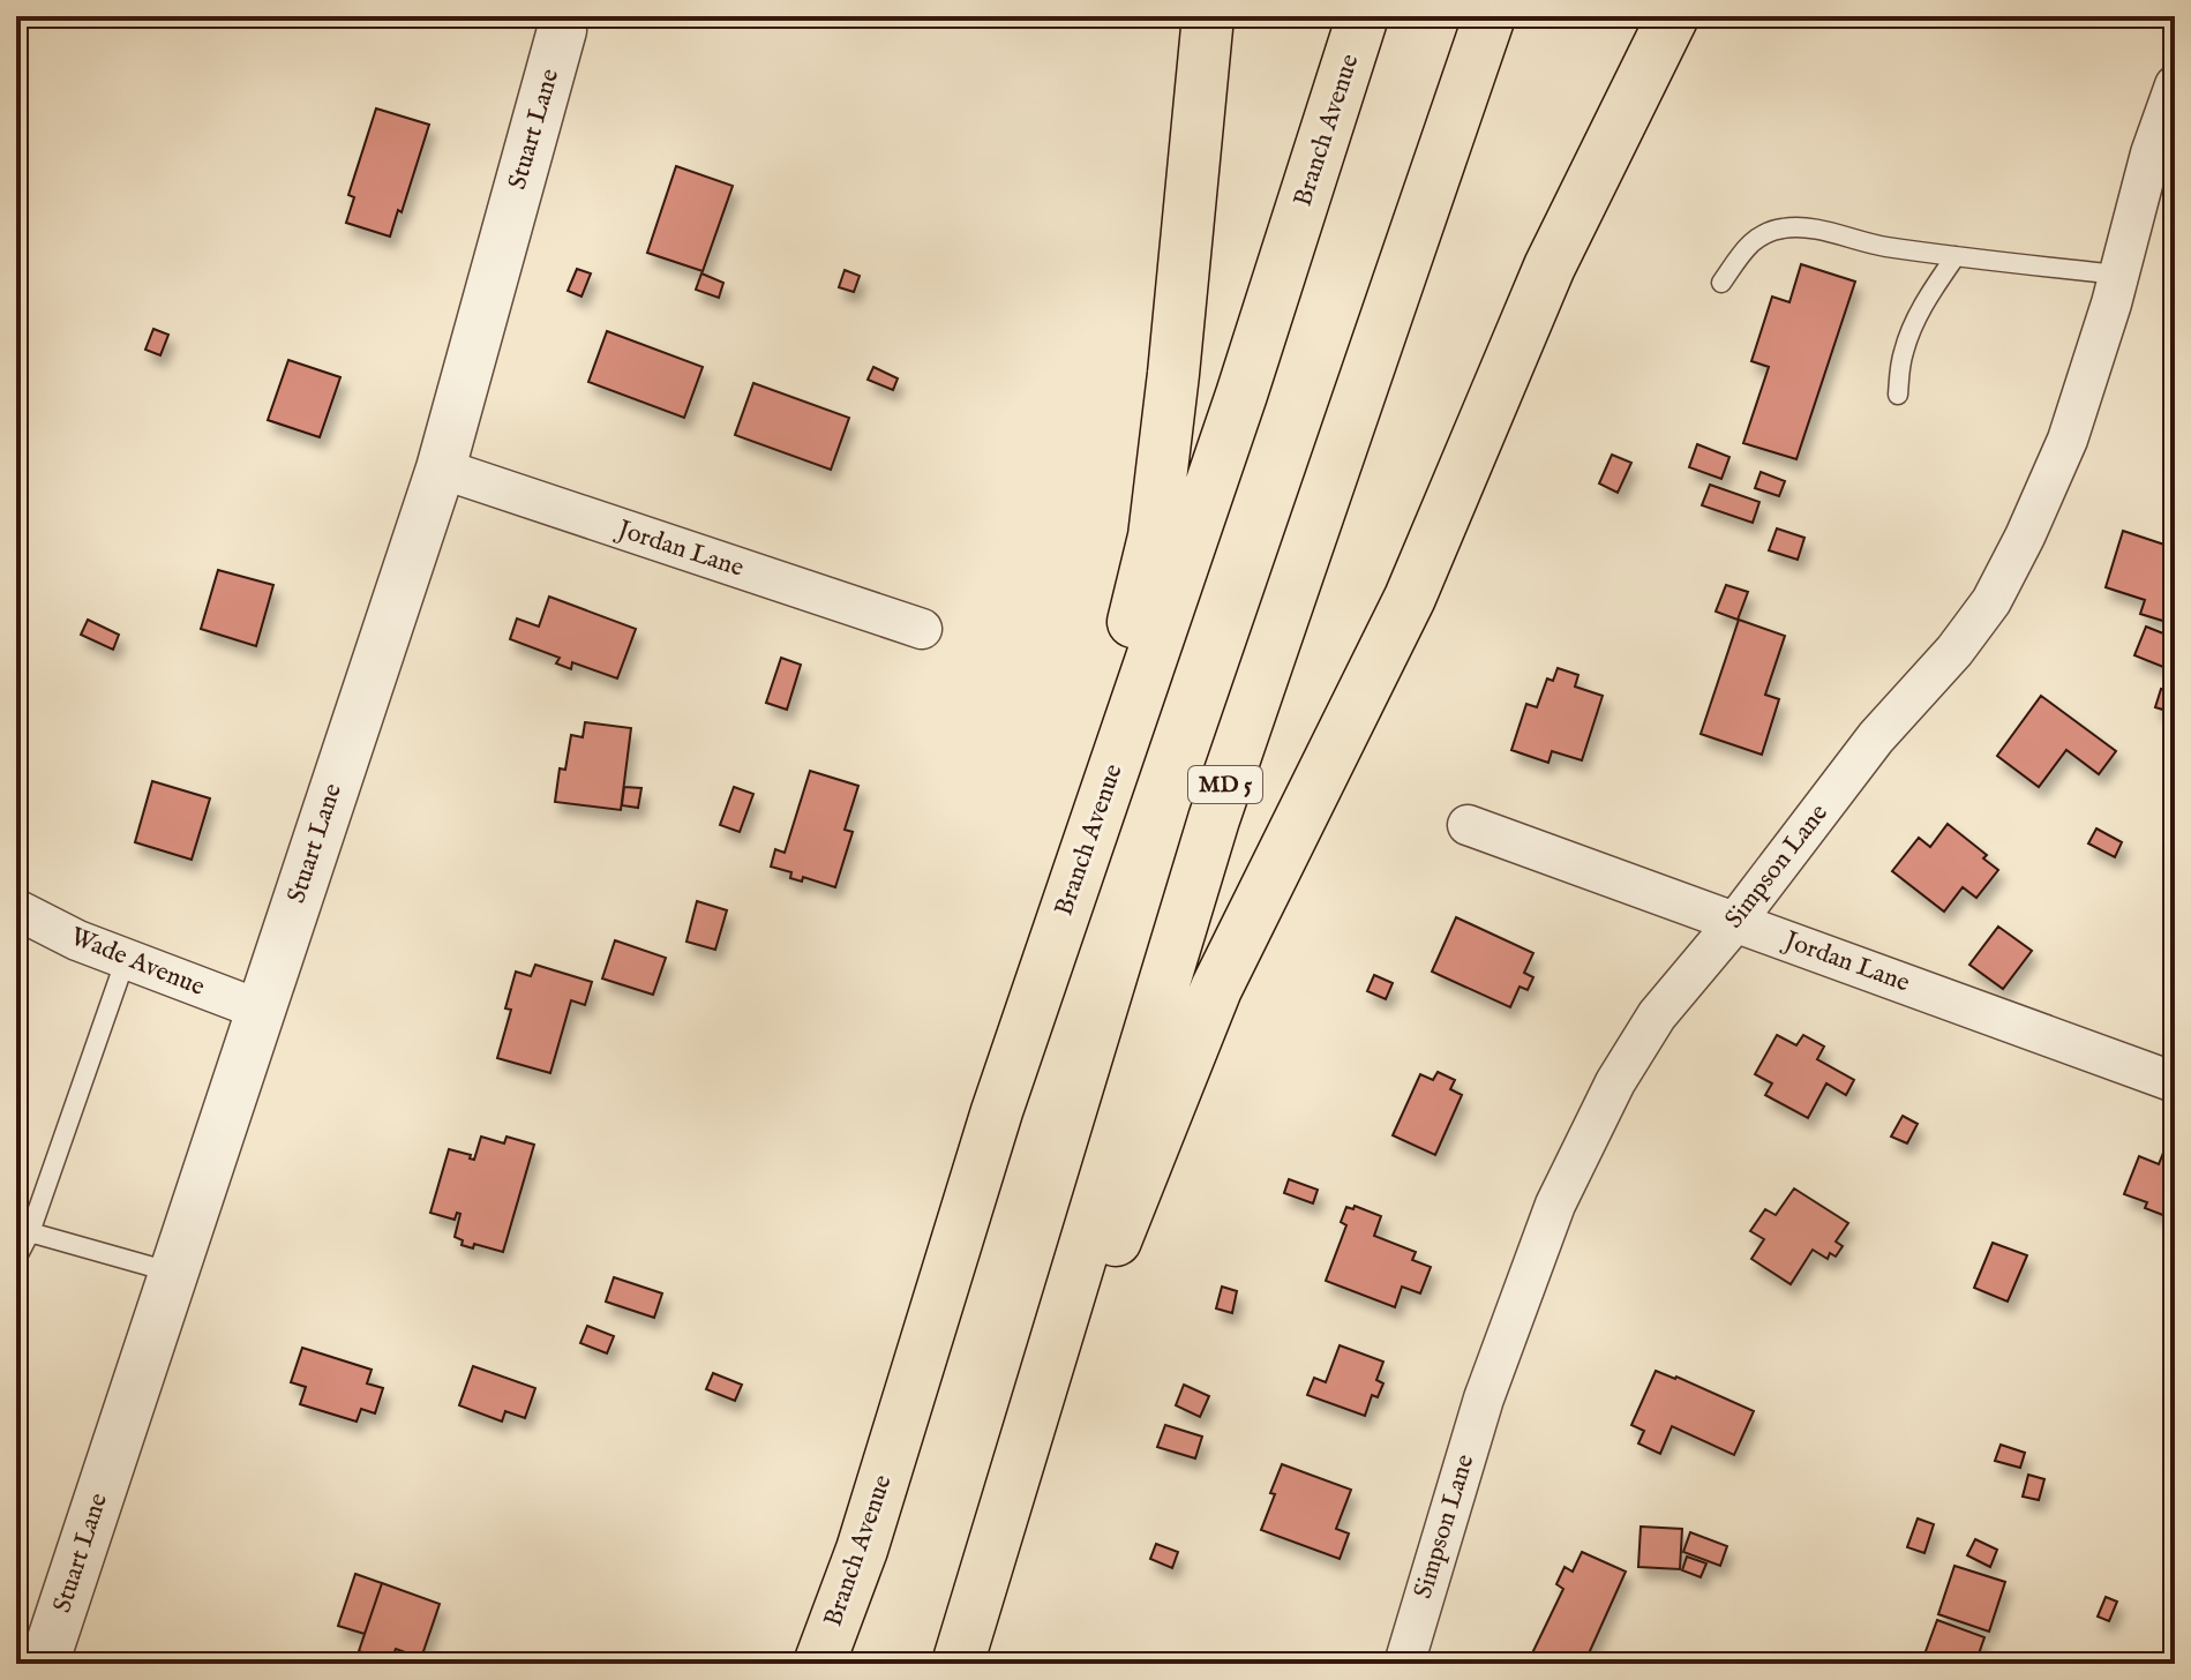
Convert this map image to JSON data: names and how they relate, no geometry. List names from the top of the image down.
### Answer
{
  "streets": {
    "highway": ["Branch Avenue", "MD 5"],
    "street": [
      "Stuart Lane",
      "Jordan Lane",
      "Simpson Lane",
      "Wade Avenue"
    ]
  },
  "crossings": [
    ["Stuart Lane", "Jordan Lane"],
    ["Stuart Lane", "Wade Avenue"],
    ["Jordan Lane", "Simpson Lane"]
  ]
}
